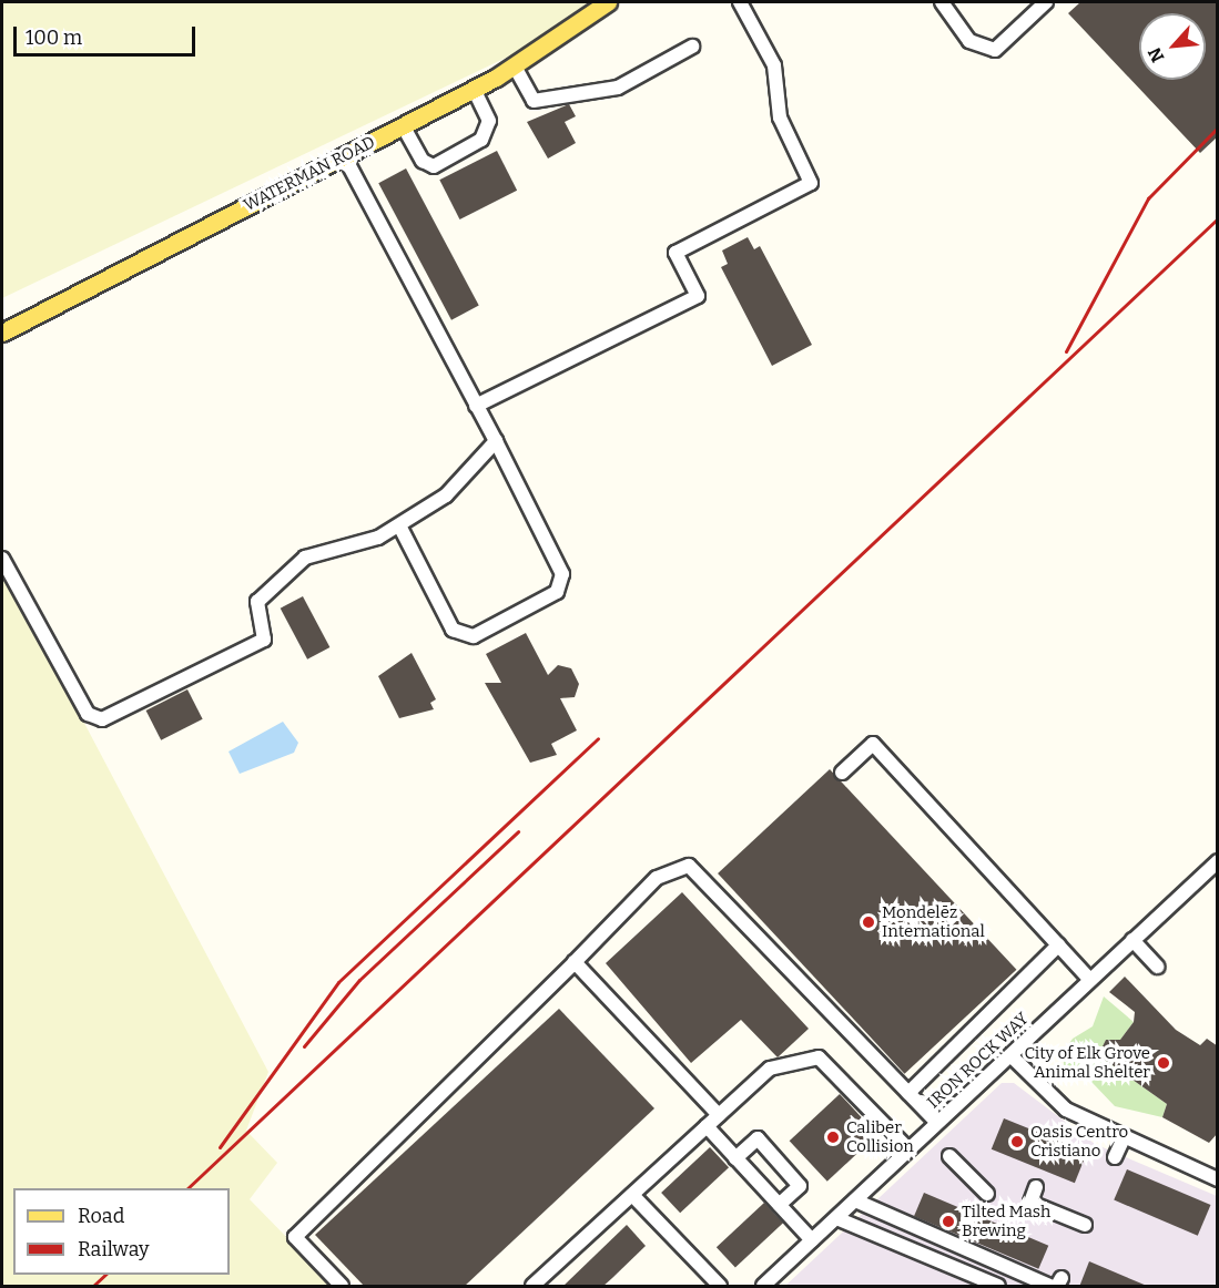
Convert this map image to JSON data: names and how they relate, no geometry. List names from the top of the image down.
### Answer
{
  "streets": {
    "main road": ["WATERMAN ROAD"],
    "street": ["IRON ROCK WAY"]
  },
  "places": [
    "Mondelēz International",
    "City of Elk Grove Animal Shelter",
    "Caliber Collision",
    "Oasis Centro Cristiano",
    "Tilted Mash Brewing"
  ],
  "legend": ["Road", "Railway"],
  "scale_bar": "100 m",
  "north": "bottom left"
}
